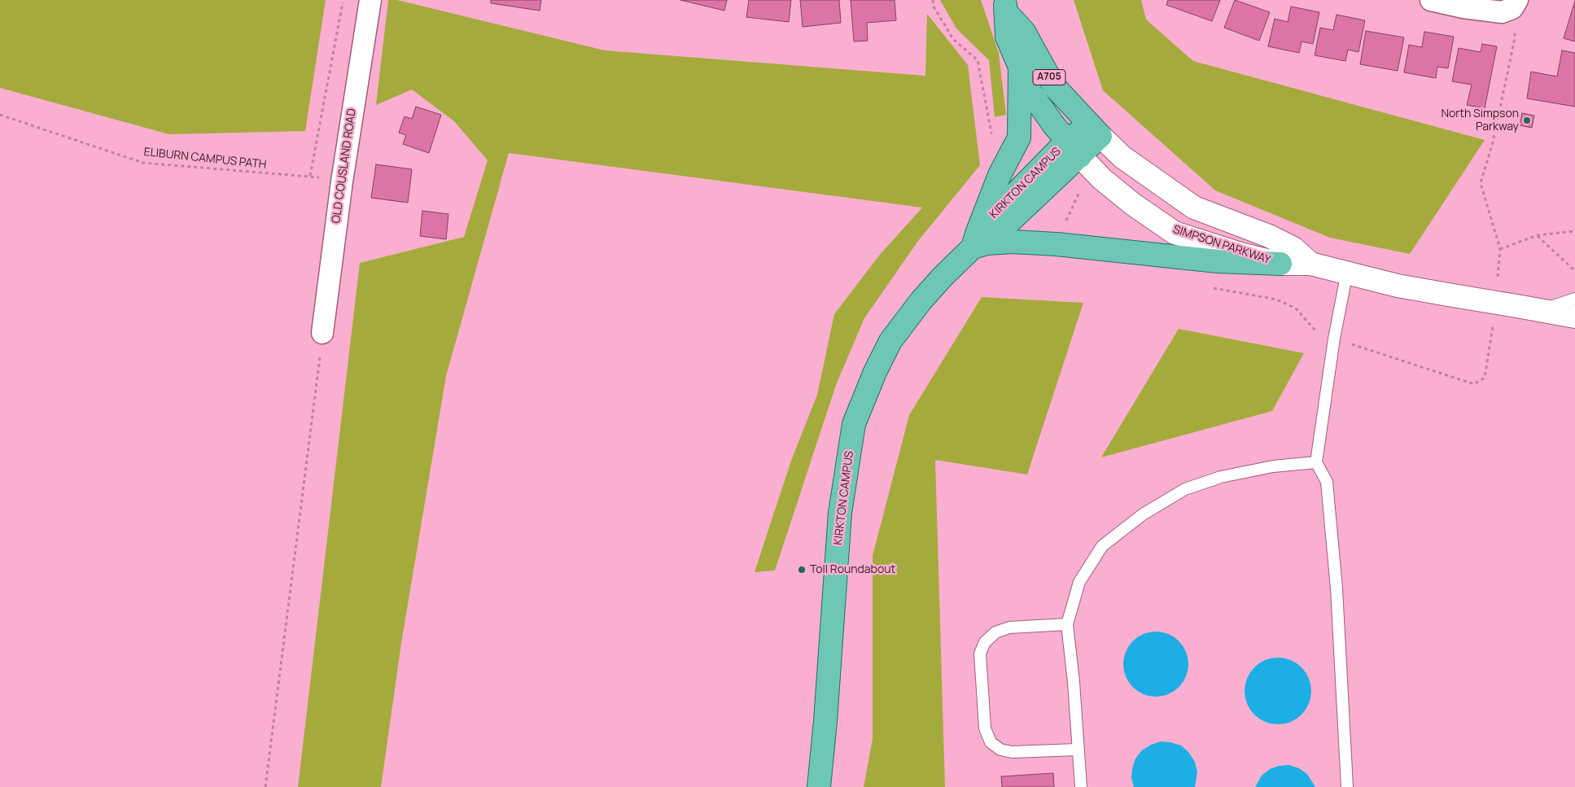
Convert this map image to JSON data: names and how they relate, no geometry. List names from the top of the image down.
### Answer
{
  "streets": {
    "main road": ["A705", "KIRKTON CAMPUS", "SIMPSON PARKWAY"],
    "street": ["OLD COUSLAND ROAD"],
    "path": ["ELIBURN CAMPUS PATH"]
  },
  "crossings": [
    ["A705", "KIRKTON CAMPUS"],
    ["A705", "SIMPSON PARKWAY"],
    ["ELIBURN CAMPUS PATH", "OLD COUSLAND ROAD"],
    ["KIRKTON CAMPUS", "SIMPSON PARKWAY"]
  ],
  "places": ["North Simpson Parkway", "Toll Roundabout"]
}
